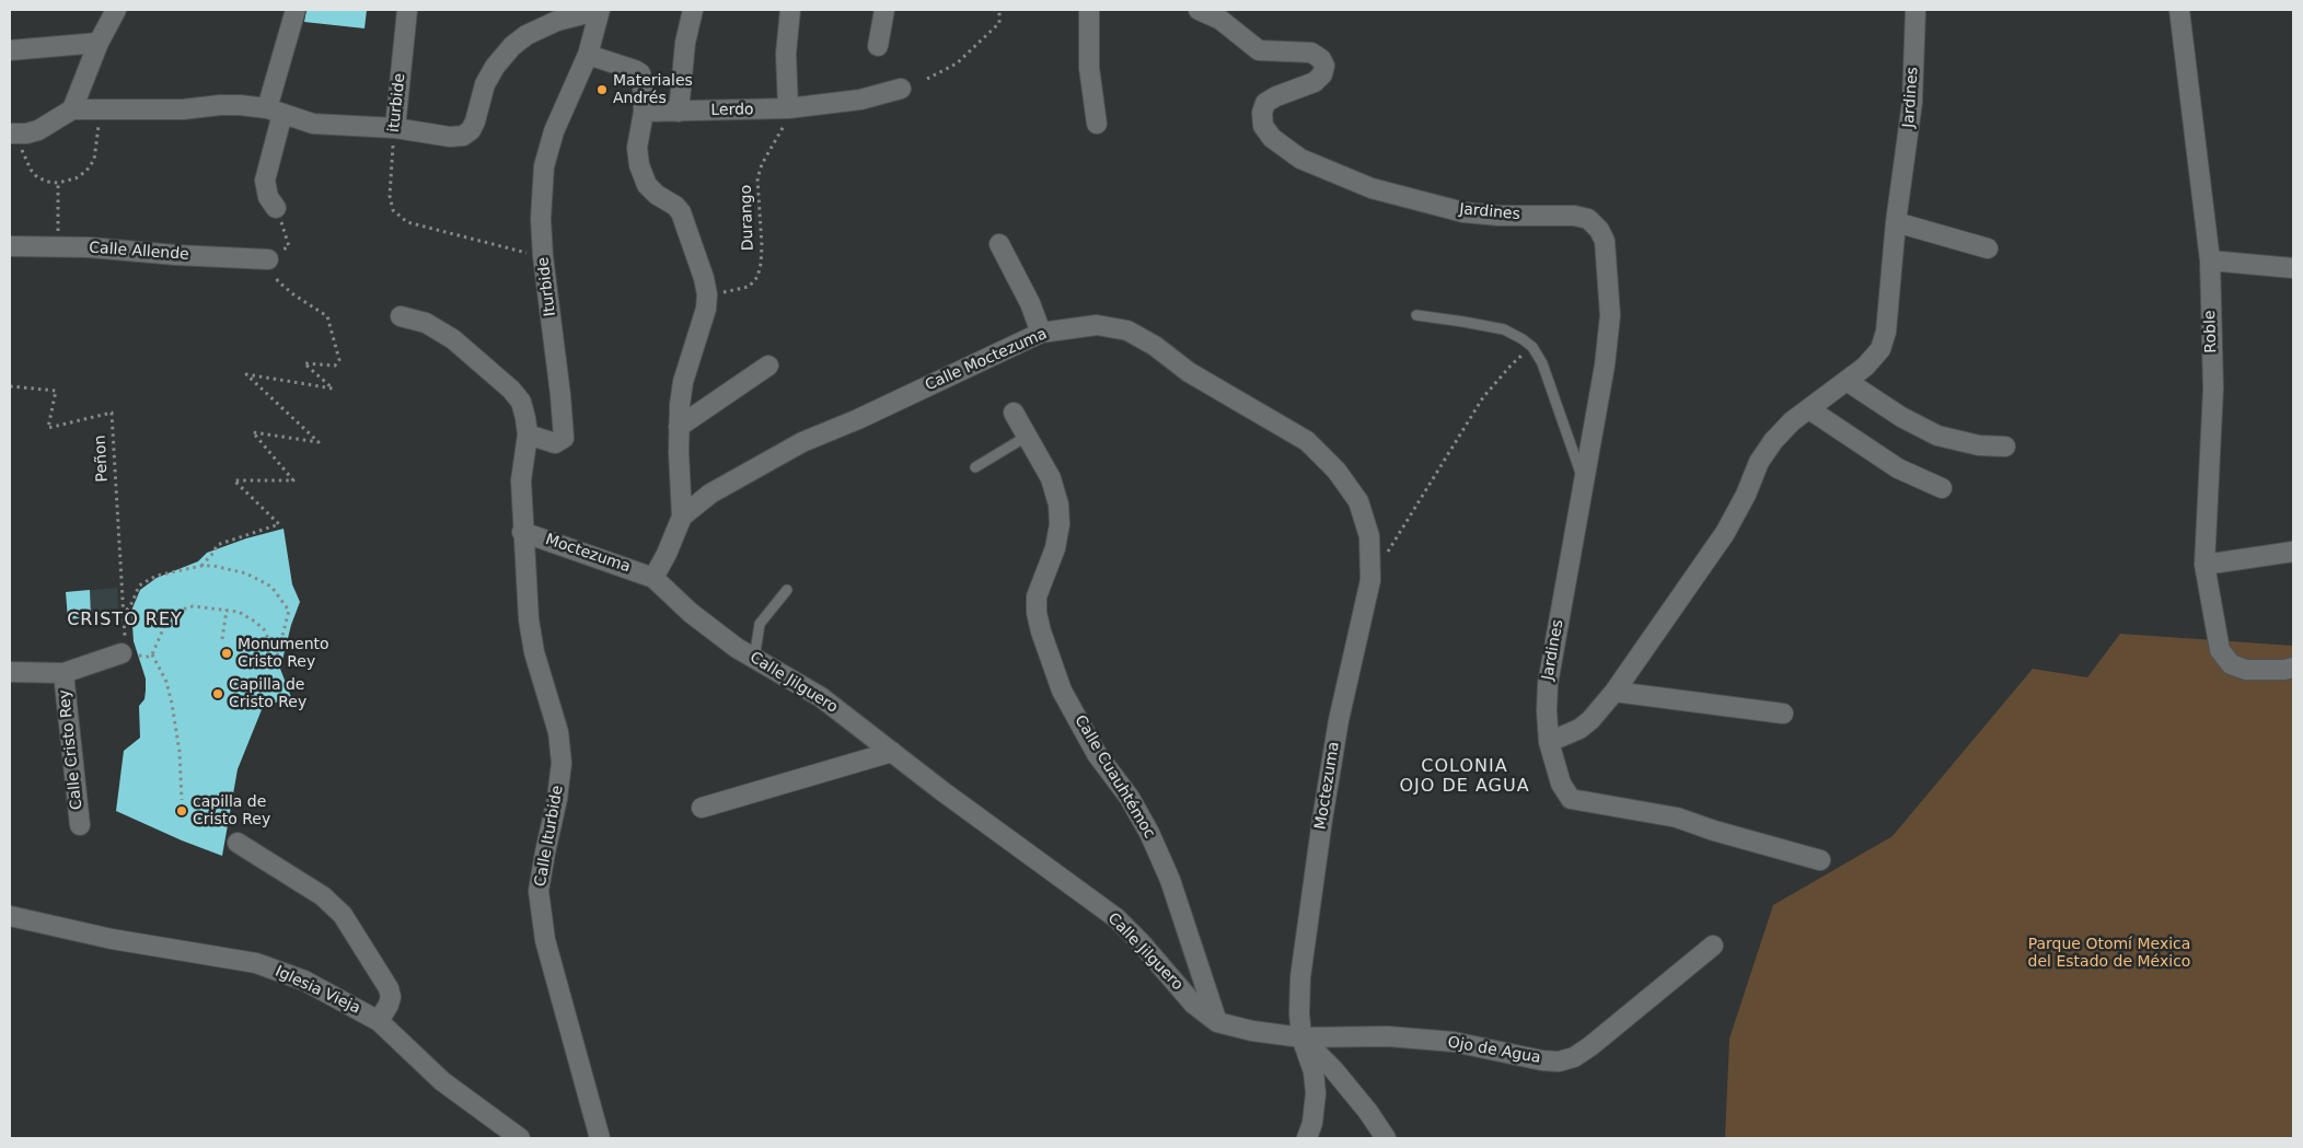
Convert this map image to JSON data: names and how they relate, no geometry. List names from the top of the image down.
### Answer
{
  "streets": {
    "street": [
      "Jardines",
      "iturbide",
      "Lerdo",
      "Calle Allende",
      "Iturbide",
      "Roble",
      "Calle Moctezuma",
      "Moctezuma",
      "Calle Jilguero",
      "Calle Cristo Rey",
      "Calle Cuauhtémoc",
      "Calle Iturbide",
      "Iglesia Vieja",
      "Ojo de Agua"
    ],
    "path": ["Durango", "Peñon"]
  },
  "crossings": [
    ["iturbide", "Iturbide"],
    ["Lerdo", "Durango"],
    ["Calle Moctezuma", "Moctezuma"],
    ["Moctezuma", "Calle Jilguero"],
    ["Moctezuma", "Calle Iturbide"],
    ["Moctezuma", "Ojo de Agua"],
    ["Calle Jilguero", "Calle Cuauhtémoc"],
    ["Calle Jilguero", "Ojo de Agua"]
  ],
  "districts": ["CRISTO REY", "COLONIA OJO DE AGUA"],
  "parks": ["Parque Otomí Mexica del Estado de México"],
  "places": [
    "Materiales Andrés",
    "Monumento Cristo Rey",
    "Capilla de Cristo Rey",
    "capilla de Cristo Rey"
  ]
}
